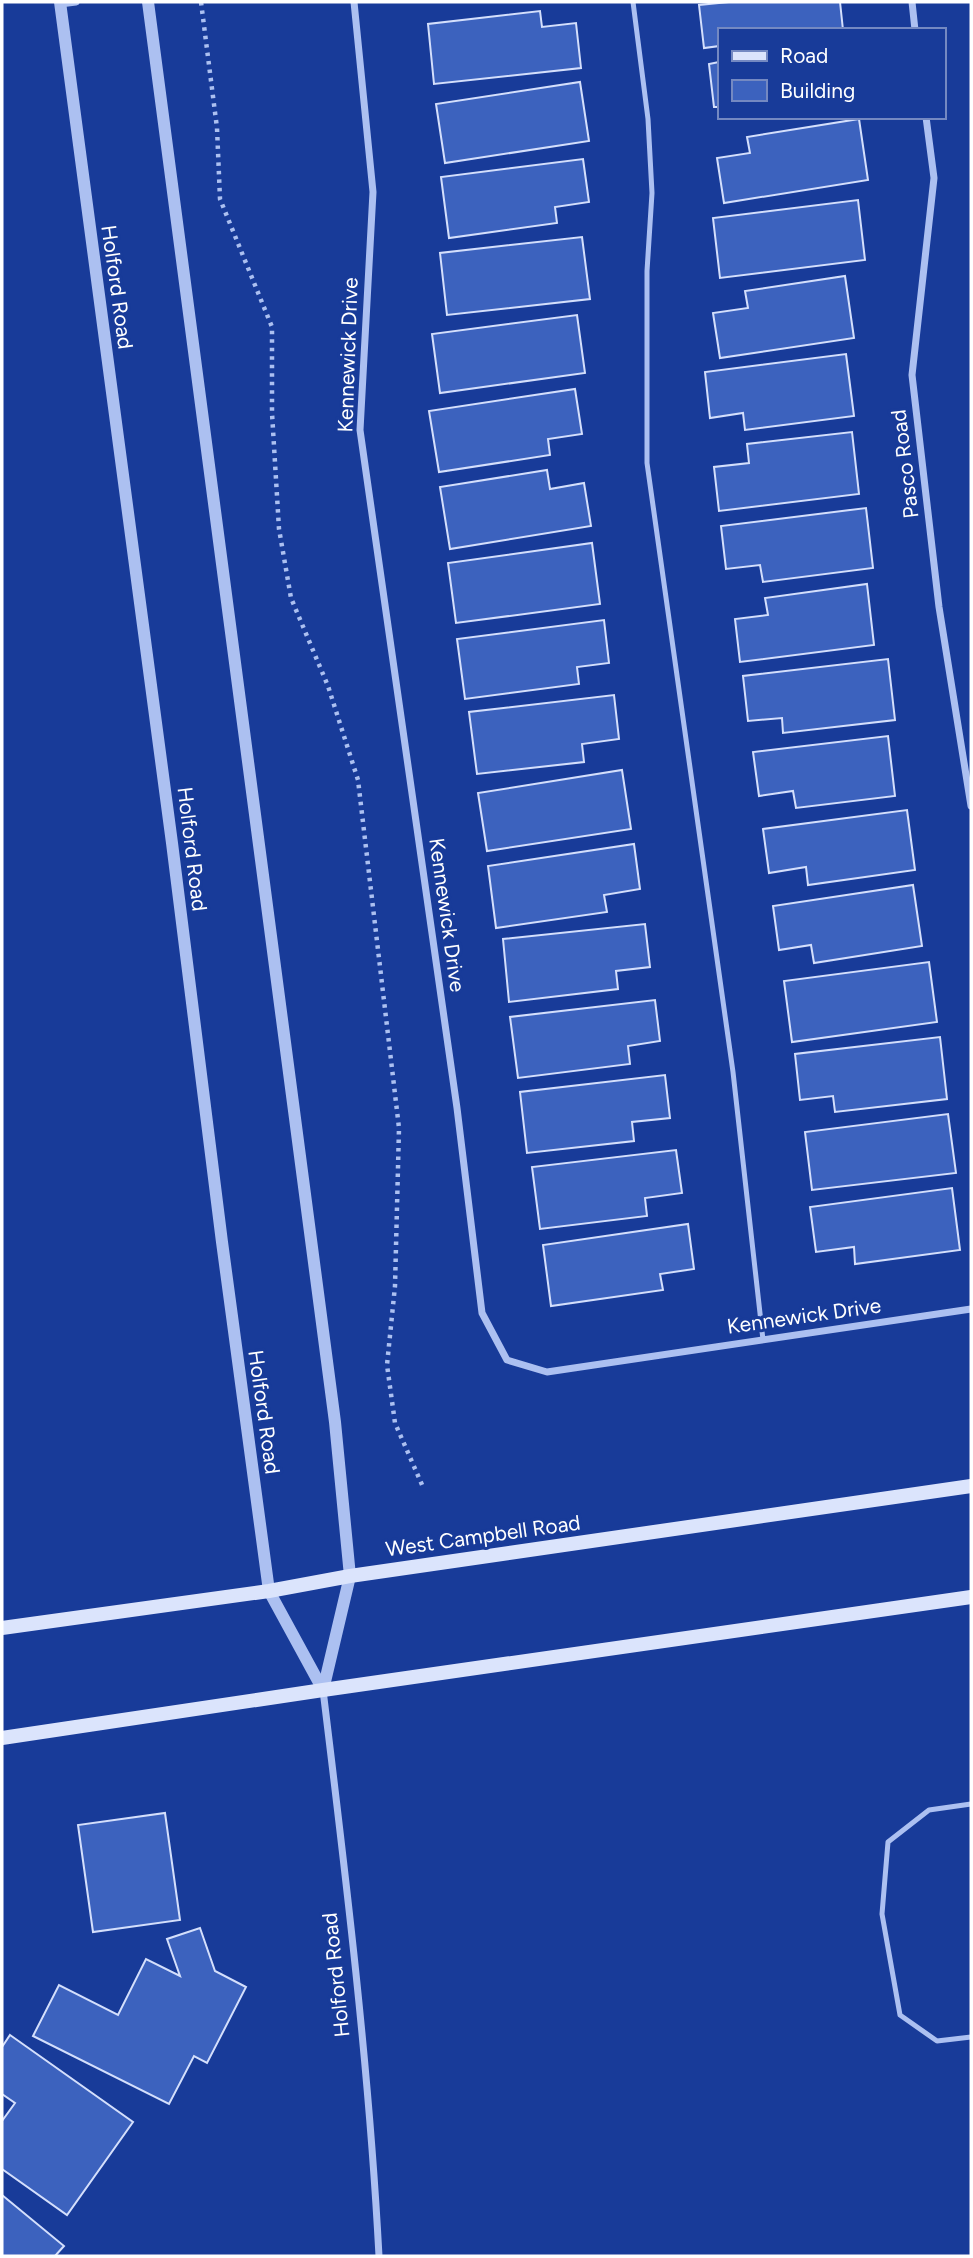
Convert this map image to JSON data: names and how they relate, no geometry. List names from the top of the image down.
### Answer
{
  "streets": {
    "main road": ["West Campbell Road"],
    "street": ["Holford Road", "Kennewick Drive", "Pasco Road"]
  },
  "crossings": [
    ["Holford Road", "West Campbell Road"]
  ],
  "legend": ["Road", "Building"]
}
